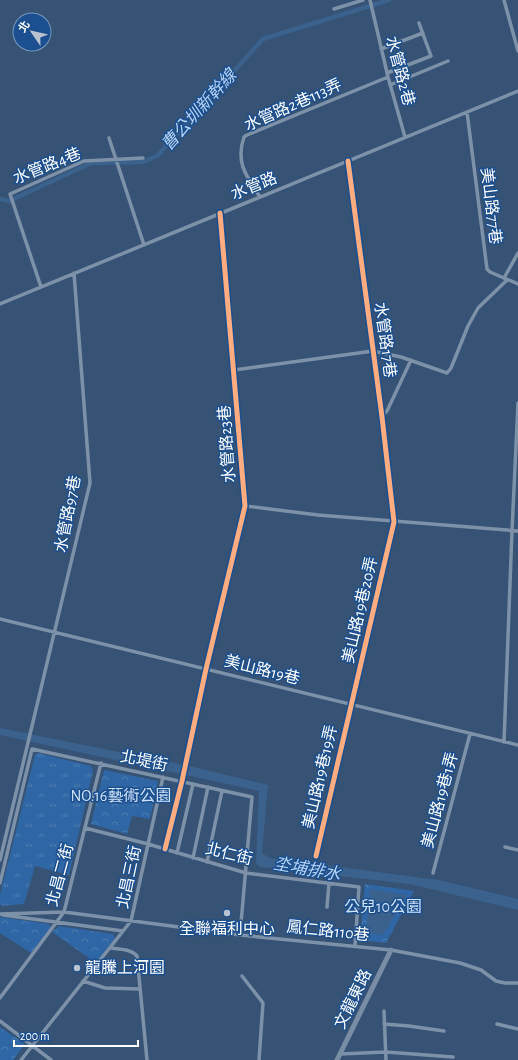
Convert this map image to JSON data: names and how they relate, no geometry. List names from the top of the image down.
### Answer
{
  "streets": {
    "street": [
      "水管路2巷",
      "水管路2巷113弄",
      "水管路4巷",
      "水管路",
      "美山路77巷",
      "水管路17巷",
      "水管路23巷",
      "水管路97巷",
      "美山路19巷20弄",
      "美山路19巷",
      "北堤街",
      "美山路19巷19弄",
      "美山路19巷1弄",
      "北仁街",
      "北昌二街",
      "北昌三街",
      "鳳仁路110巷",
      "文龍東路"
    ]
  },
  "crossings": [
    ["水管路2巷", "水管路2巷113弄"],
    ["水管路2巷", "水管路"],
    ["水管路2巷113弄", "水管路"],
    ["水管路4巷", "水管路"],
    ["水管路", "美山路77巷"],
    ["水管路", "水管路17巷"],
    ["水管路", "水管路23巷"],
    ["水管路", "水管路97巷"],
    ["水管路17巷", "美山路19巷20弄"],
    ["水管路23巷", "美山路19巷"],
    ["水管路23巷", "北堤街"],
    ["水管路23巷", "北仁街"],
    ["水管路97巷", "美山路19巷"],
    ["水管路97巷", "北堤街"],
    ["美山路19巷20弄", "美山路19巷"],
    ["美山路19巷20弄", "美山路19巷19弄"],
    ["美山路19巷", "美山路19巷19弄"],
    ["美山路19巷", "美山路19巷1弄"],
    ["北堤街", "北仁街"],
    ["北堤街", "北昌二街"],
    ["北堤街", "北昌三街"],
    ["北仁街", "北昌二街"],
    ["北仁街", "北昌三街"],
    ["北仁街", "鳳仁路110巷"],
    ["北昌二街", "鳳仁路110巷"],
    ["北昌三街", "鳳仁路110巷"],
    ["鳳仁路110巷", "文龍東路"]
  ],
  "water": ["曹公圳新幹線", "坔埔排水"],
  "parks": ["NO.16藝術公園", "公兒10公園"],
  "places": ["全聯福利中心", "龍騰上河園"],
  "scale_bar": "200 m",
  "north": "top left"
}
